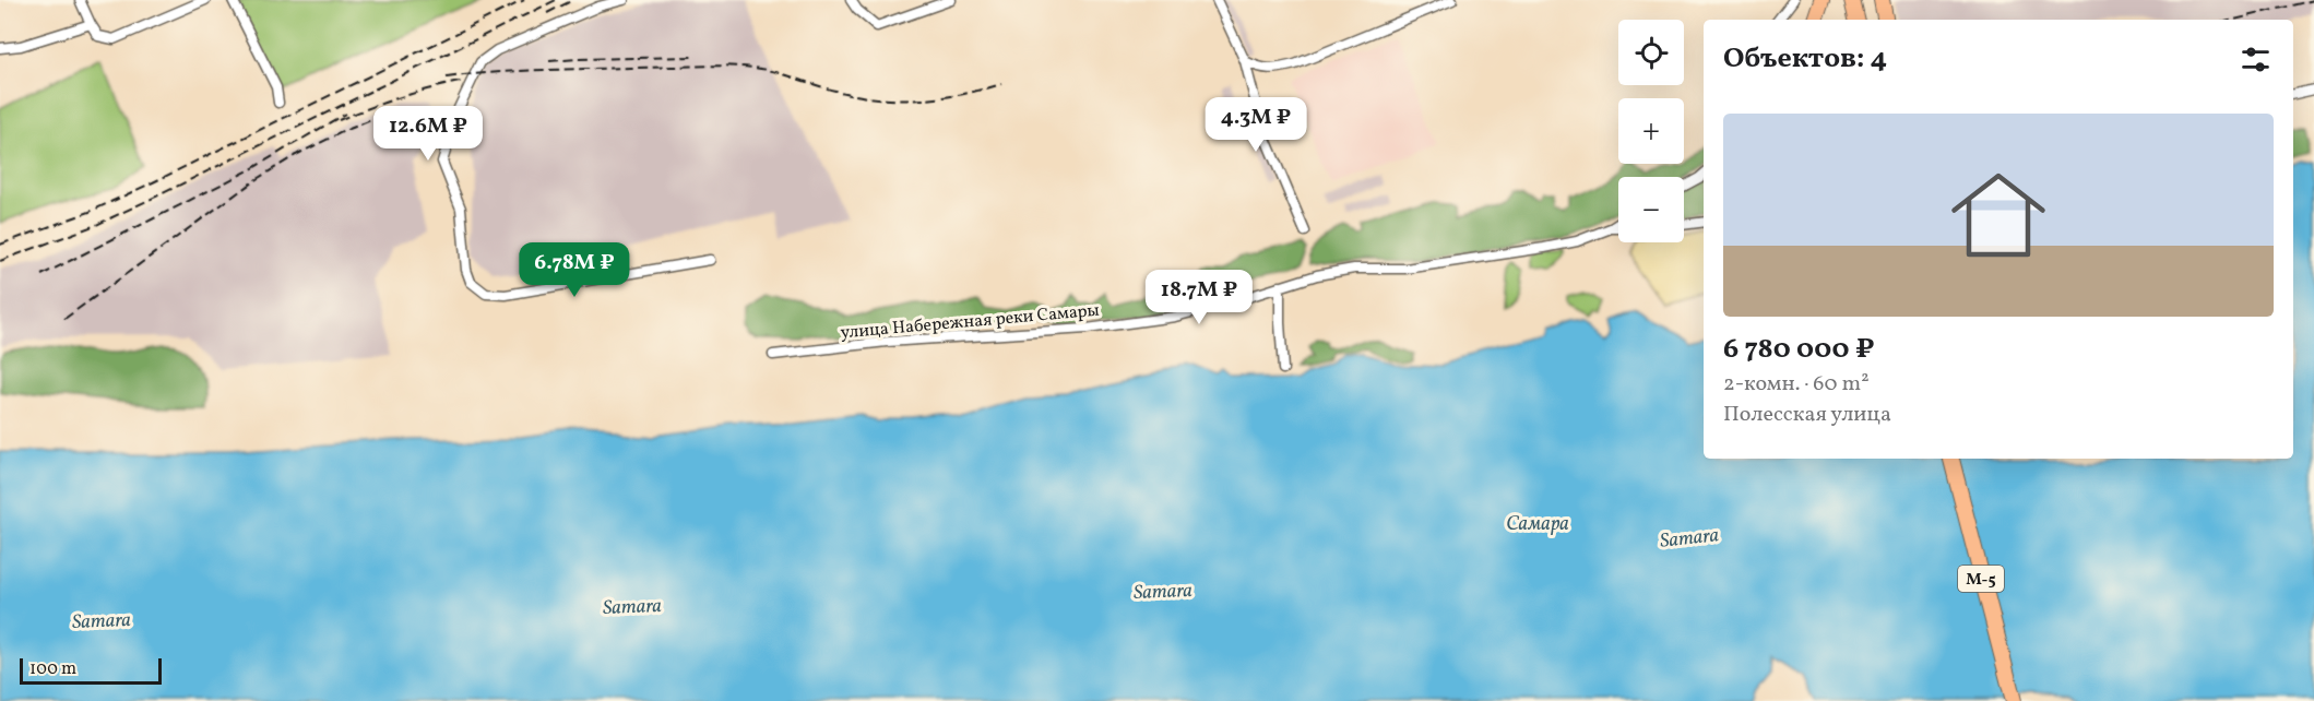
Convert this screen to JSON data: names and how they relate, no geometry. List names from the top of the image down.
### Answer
{
  "streets": {
    "main road": ["М-5"],
    "street": ["улица Набережная реки Самары"]
  },
  "water": ["Самара", "Samara"],
  "scale_bar": "100 m",
  "page": {
    "map_buttons": ["+", "−"],
    "heading": "Объектов: 4",
    "price": [
      "4.3M ₽",
      "12.6M ₽",
      "6.78M ₽",
      "18.7M ₽"
    ],
    "list": [
      {
        "name": "6 780 000 ₽",
        "note": "2-комн. · 60 m² · Полесская улица"
      }
    ],
    "scale": "100 m"
  }
}
